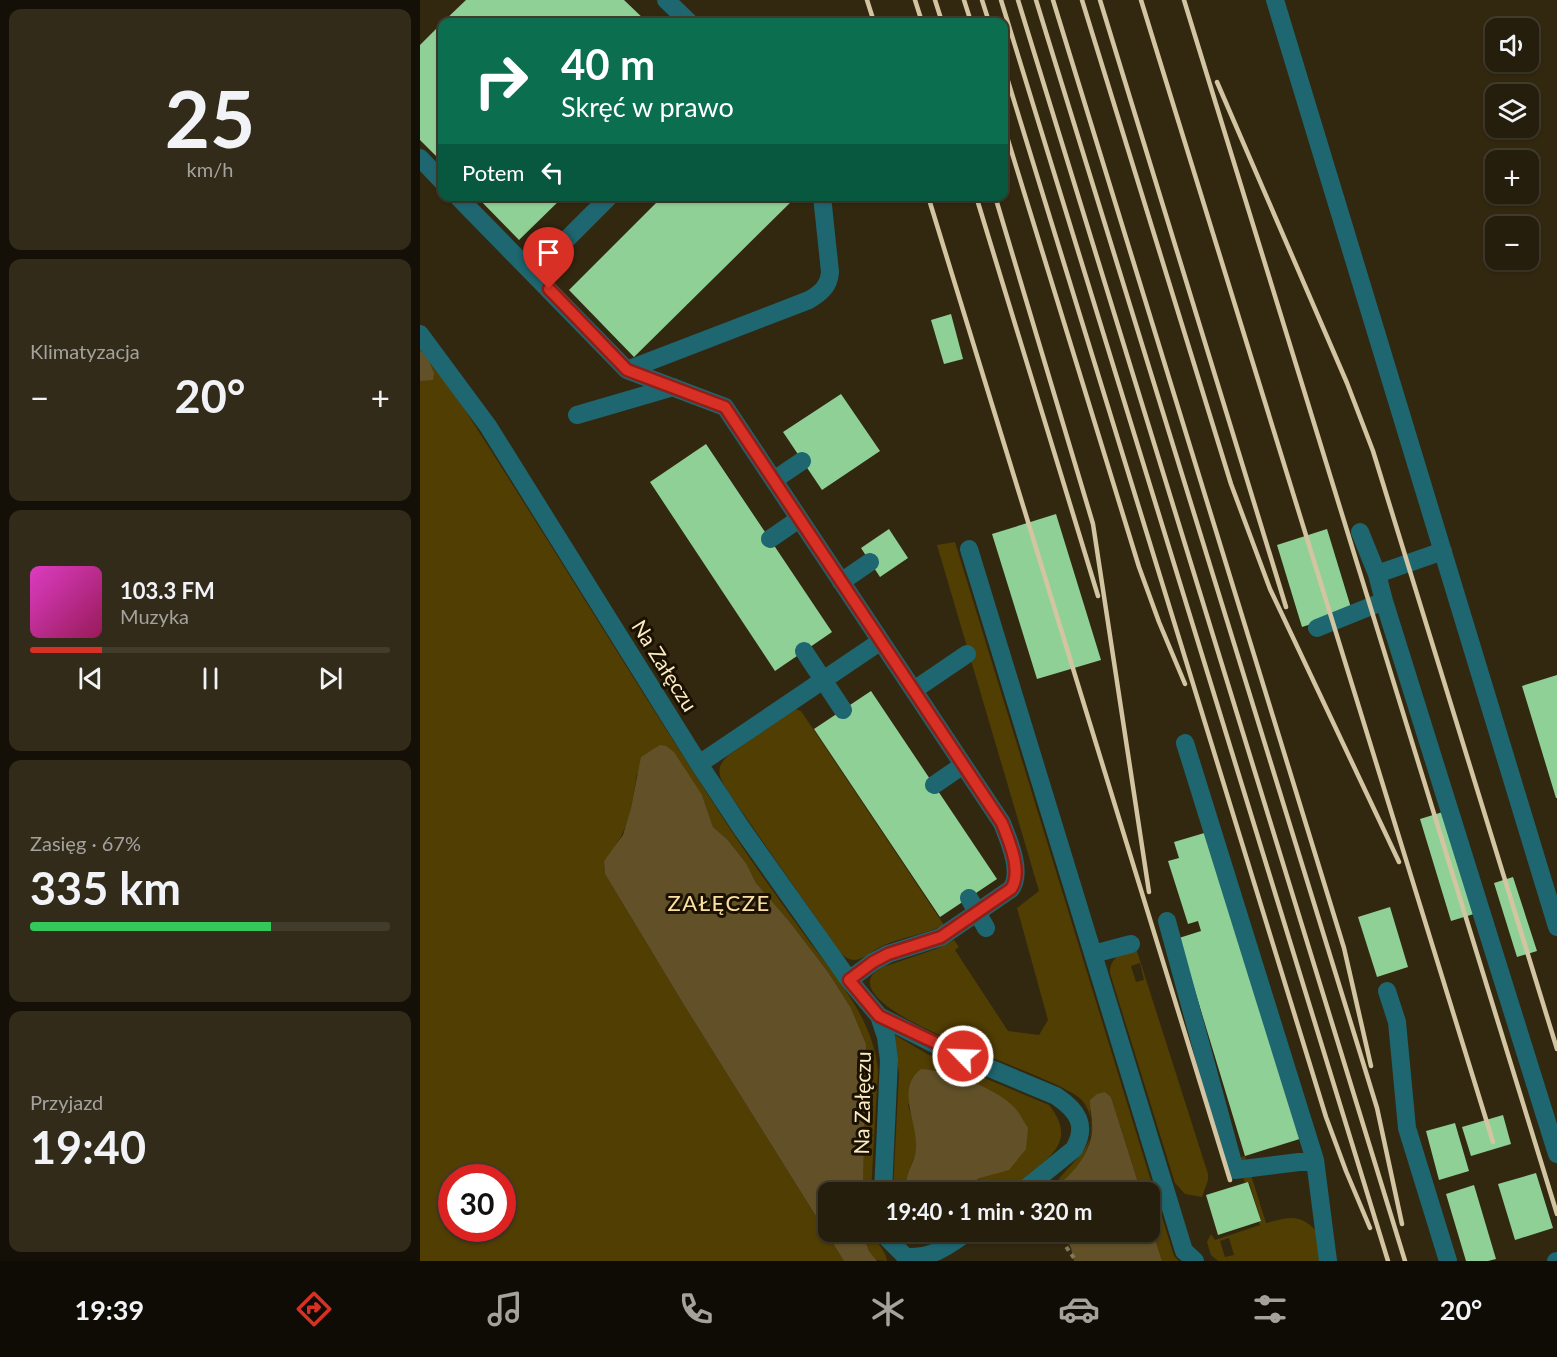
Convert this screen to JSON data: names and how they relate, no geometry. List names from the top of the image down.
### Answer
{
  "streets": {
    "street": ["Na Załęczu"]
  },
  "districts": ["ZAŁĘCZE"],
  "page": {
    "tile": [
      ["25", "km/h"],
      "Klimatyzacja",
      ["Zasięg · 67%", "335 km"],
      ["Przyjazd", "19:40"]
    ],
    "map_buttons": ["+", "−"],
    "turn": ["40 m", "Skręć w prawo"],
    "then": "Potem",
    "heat": ["−", "20°", "+"],
    "song": ["103.3 FM", "Muzyka"],
    "limit": "30",
    "trip": "19:40 · 1 min · 320 m",
    "tabs": ["19:39", "20°"]
  }
}
